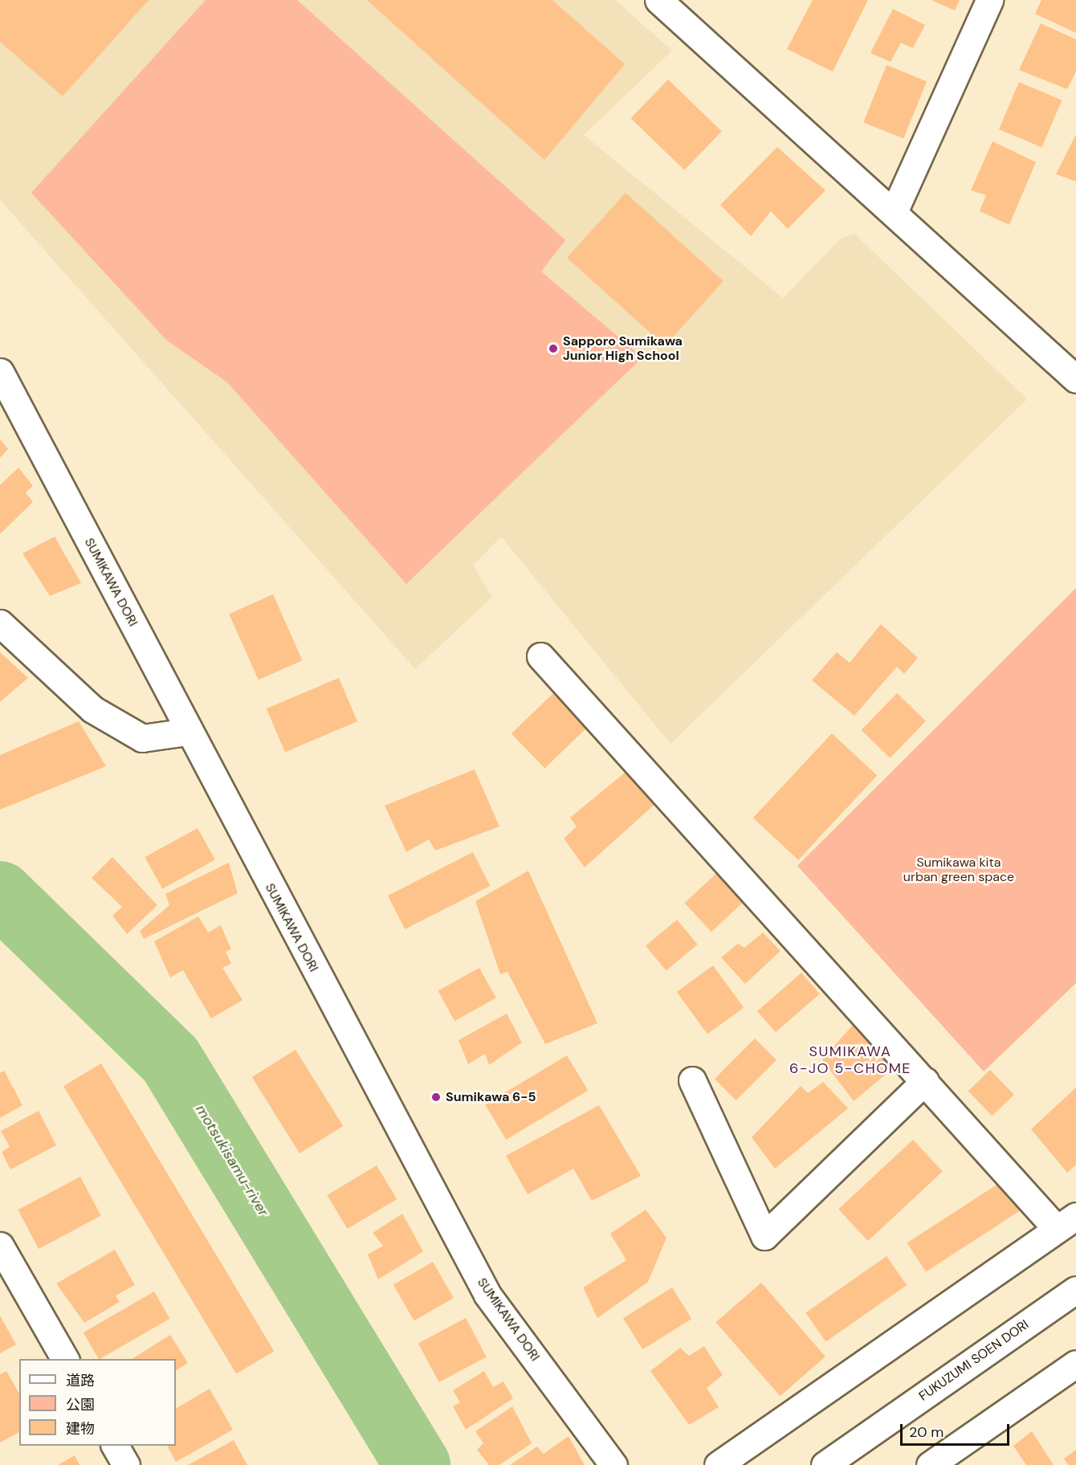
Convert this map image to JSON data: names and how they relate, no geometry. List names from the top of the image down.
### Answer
{
  "streets": {
    "street": ["SUMIKAWA DORI", "FUKUZUMI SOEN DORI"]
  },
  "districts": ["SUMIKAWA 6-JO 5-CHOME"],
  "water": ["motsukisamu-river"],
  "parks": ["Sumikawa kita urban green space"],
  "places": ["Sapporo Sumikawa Junior High School", "Sumikawa 6-5"],
  "legend": ["道路", "公園", "建物"],
  "scale_bar": "20 m"
}
